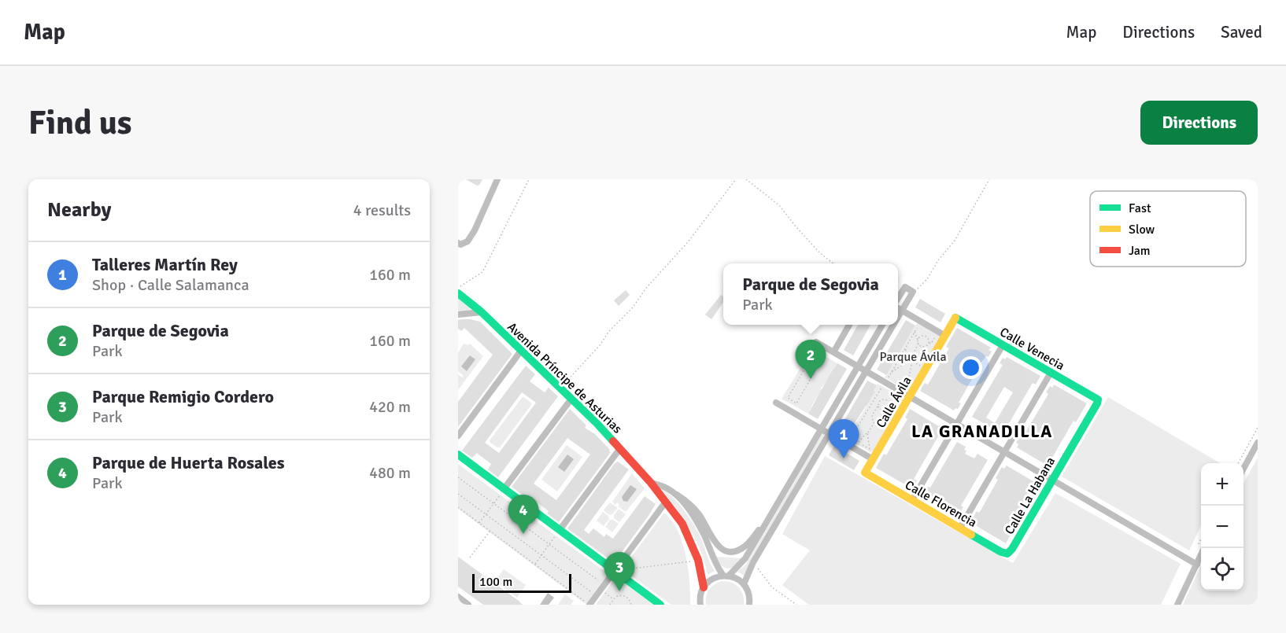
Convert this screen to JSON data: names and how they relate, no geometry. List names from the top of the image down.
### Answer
{
  "streets": {
    "street": [
      "Calle Venecia",
      "Avenida Príncipe de Asturias",
      "Calle Ávila",
      "Calle La Habana",
      "Calle Florencia"
    ]
  },
  "crossings": [
    ["Calle Venecia", "Calle Ávila"],
    ["Calle Venecia", "Calle La Habana"],
    ["Calle Ávila", "Calle Florencia"],
    ["Calle La Habana", "Calle Florencia"]
  ],
  "districts": ["LA GRANADILLA"],
  "parks": ["Parque Ávila"],
  "legend": ["Fast", "Slow", "Jam"],
  "scale_bar": "100 m",
  "page": {
    "header": "Map",
    "nav": ["Map", "Directions", "Saved"],
    "buttons": "Directions",
    "title": "Find us",
    "heading": ["Nearby", "4 results"],
    "list": [
      {
        "mark": "1",
        "name": "Talleres Martín Rey",
        "note": "Shop · Calle Salamanca",
        "value": "160 m"
      },
      {
        "mark": "2",
        "name": "Parque de Segovia",
        "note": "Park",
        "value": "160 m"
      },
      {
        "mark": "3",
        "name": "Parque Remigio Cordero",
        "note": "Park",
        "value": "420 m"
      },
      {
        "mark": "4",
        "name": "Parque de Huerta Rosales",
        "note": "Park",
        "value": "480 m"
      }
    ],
    "popup": ["Parque de Segovia", "Park"],
    "pins": [
      "2",
      "1",
      "4",
      "3"
    ],
    "map_buttons": ["+", "−"],
    "scale": "100 m"
  }
}
